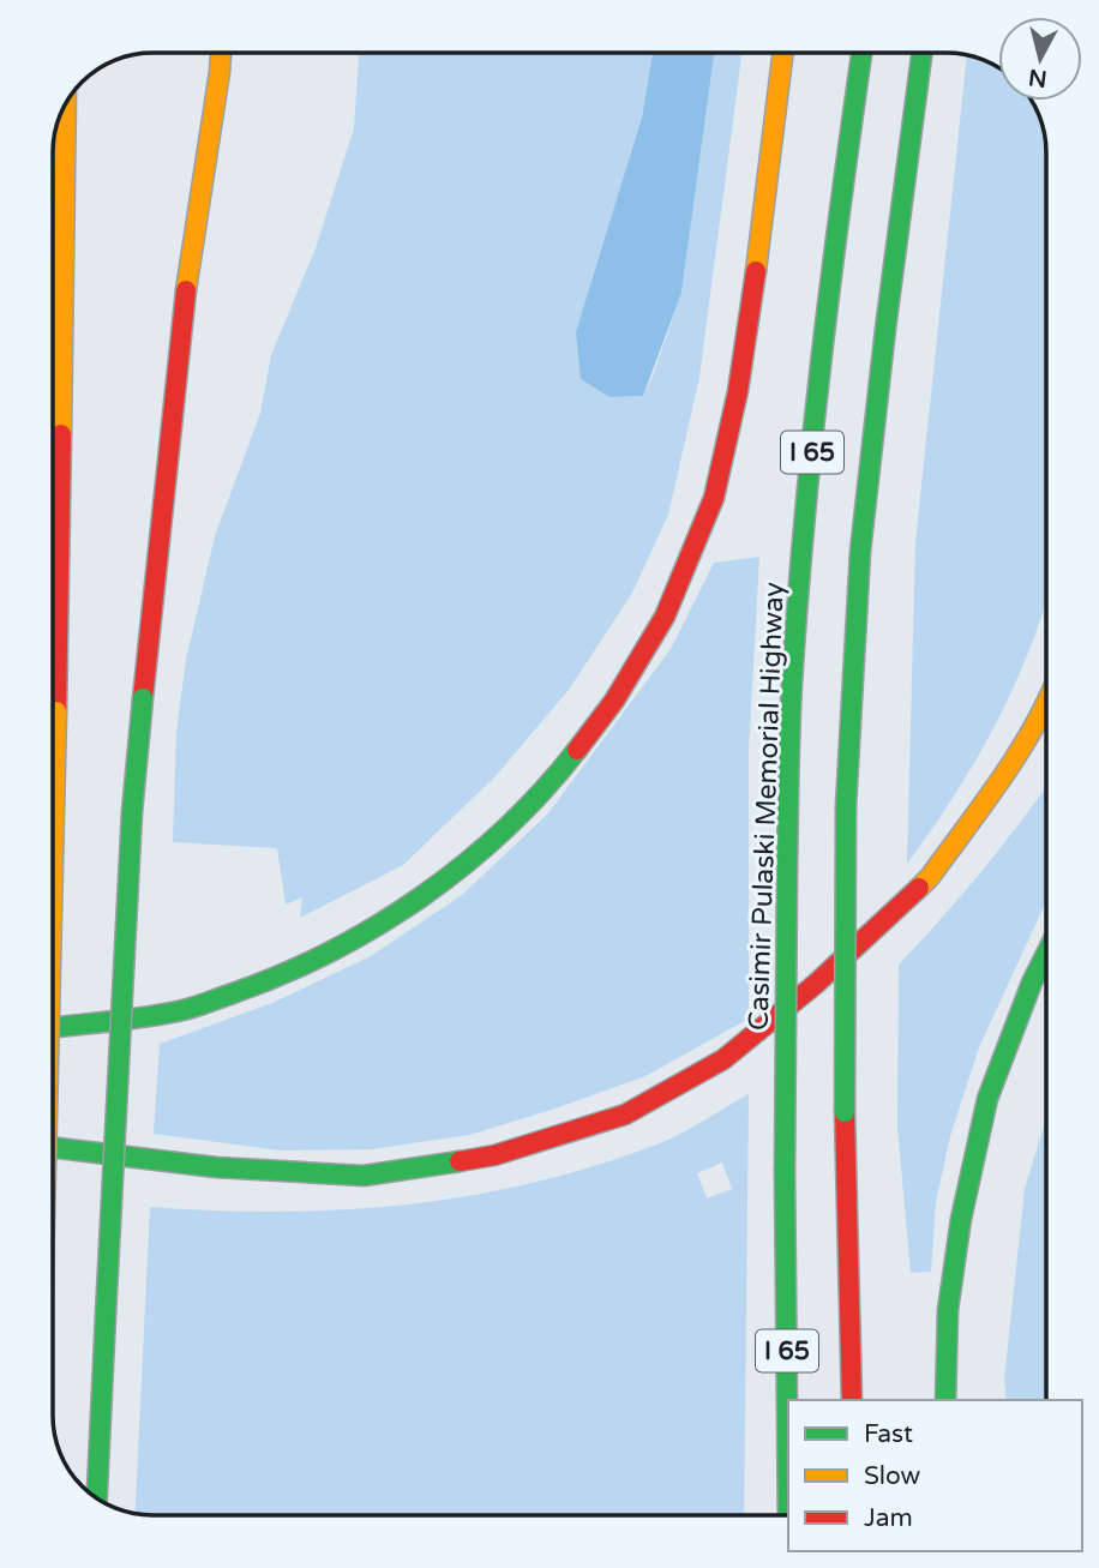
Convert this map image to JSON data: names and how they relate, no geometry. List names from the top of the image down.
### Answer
{
  "streets": {
    "highway": ["I 65", "Casimir Pulaski Memorial Highway"]
  },
  "legend": ["Fast", "Slow", "Jam"],
  "north": "bottom"
}
